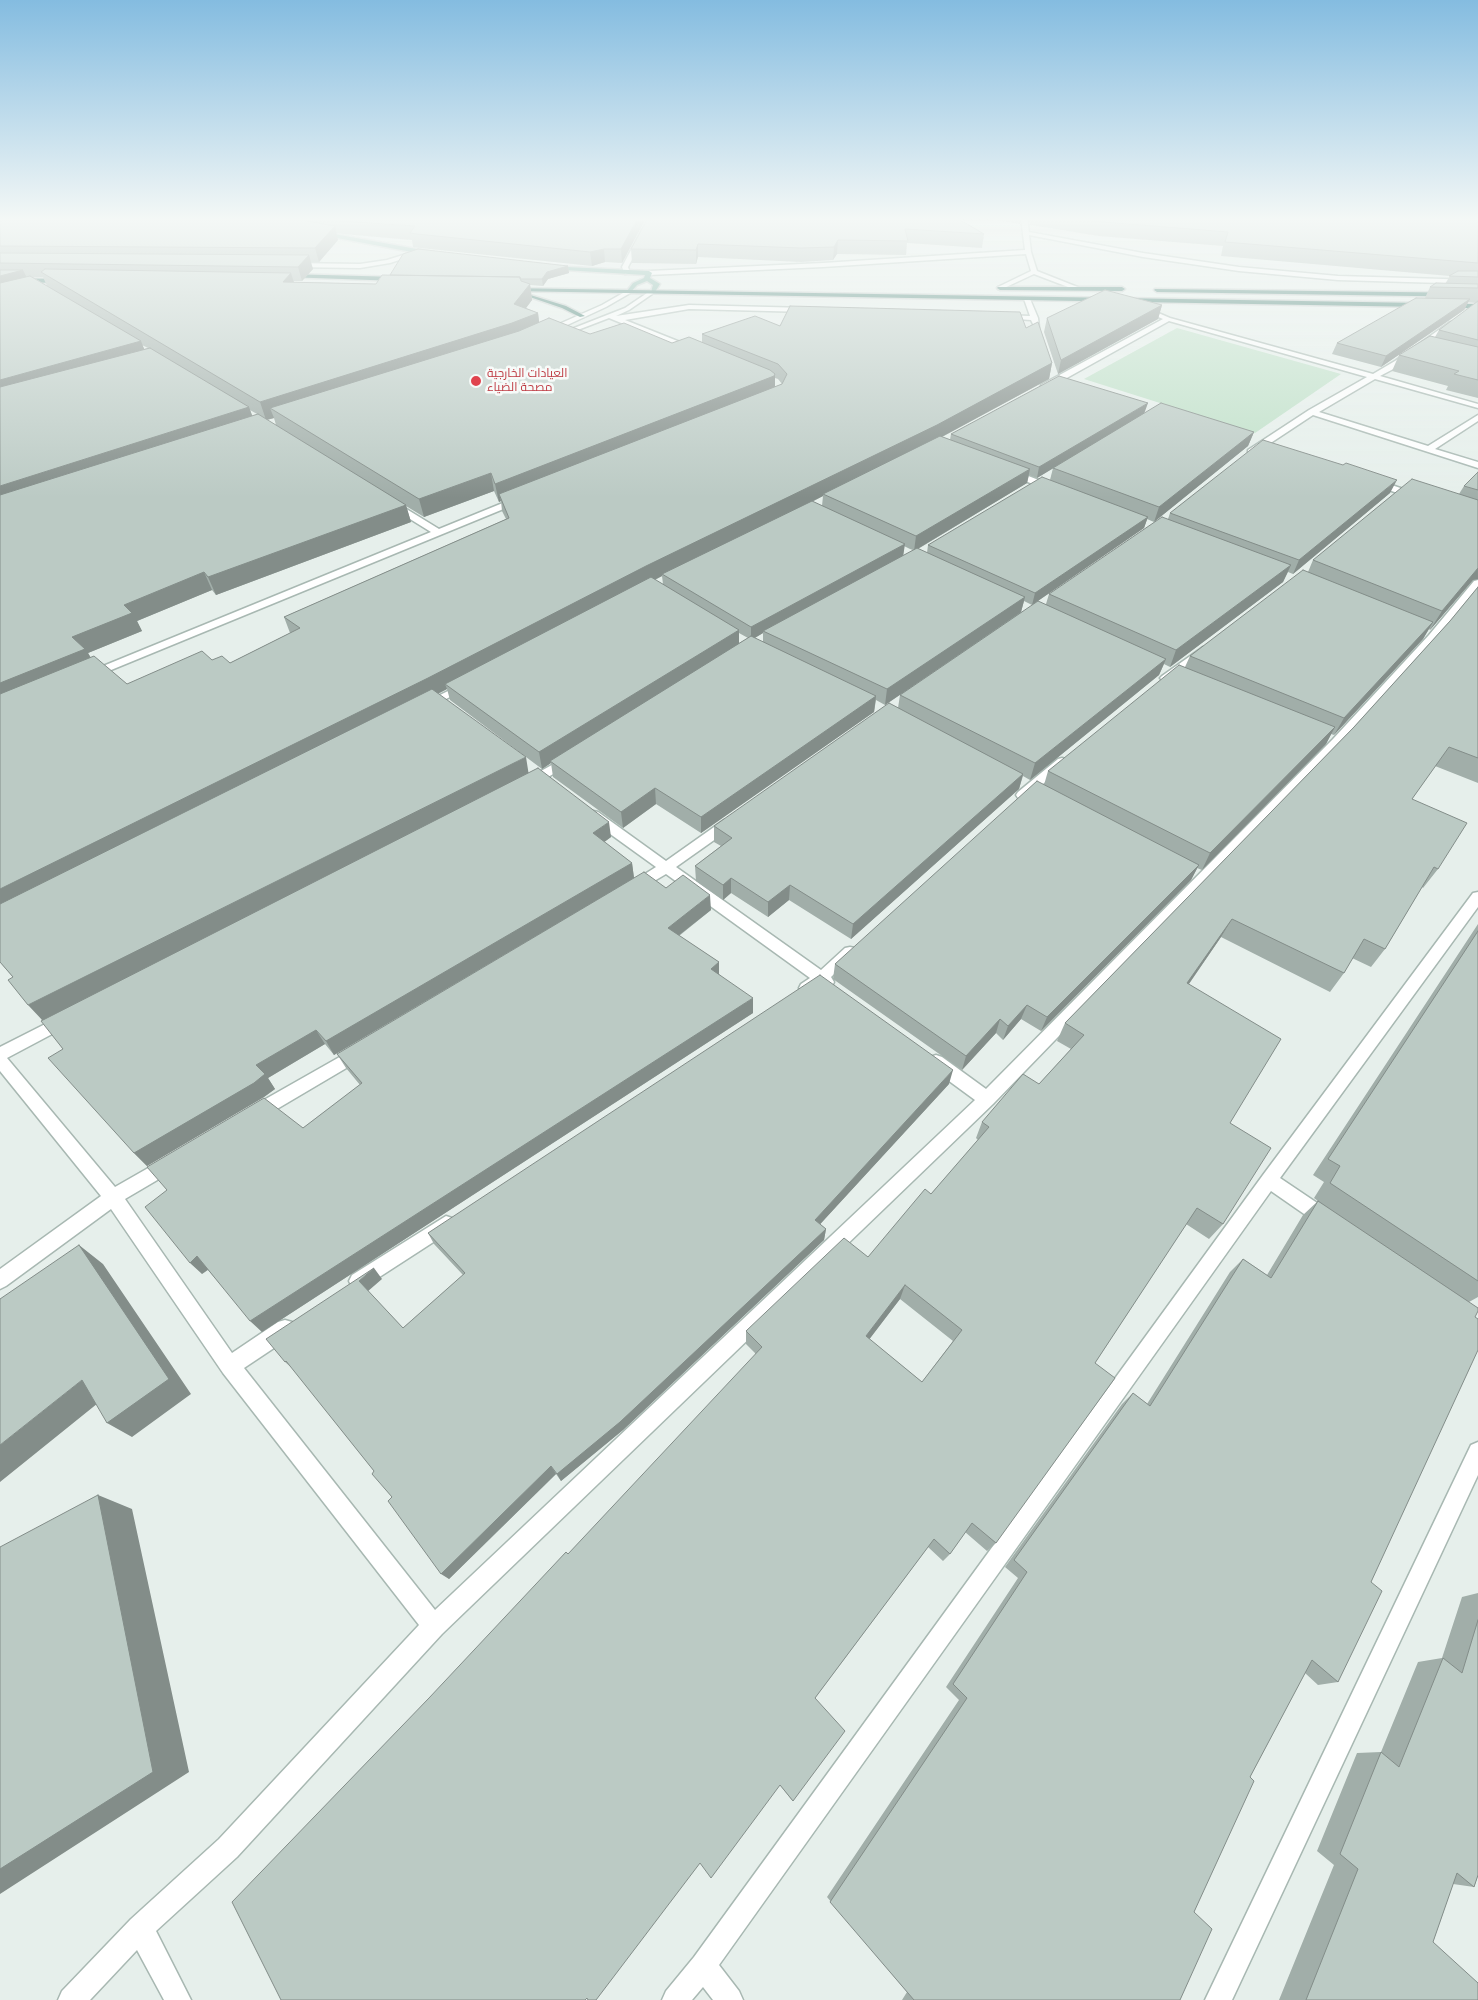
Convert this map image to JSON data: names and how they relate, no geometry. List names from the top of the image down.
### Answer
{
  "places": ["العيادات الخارجية مصحة الضياء"]
}
